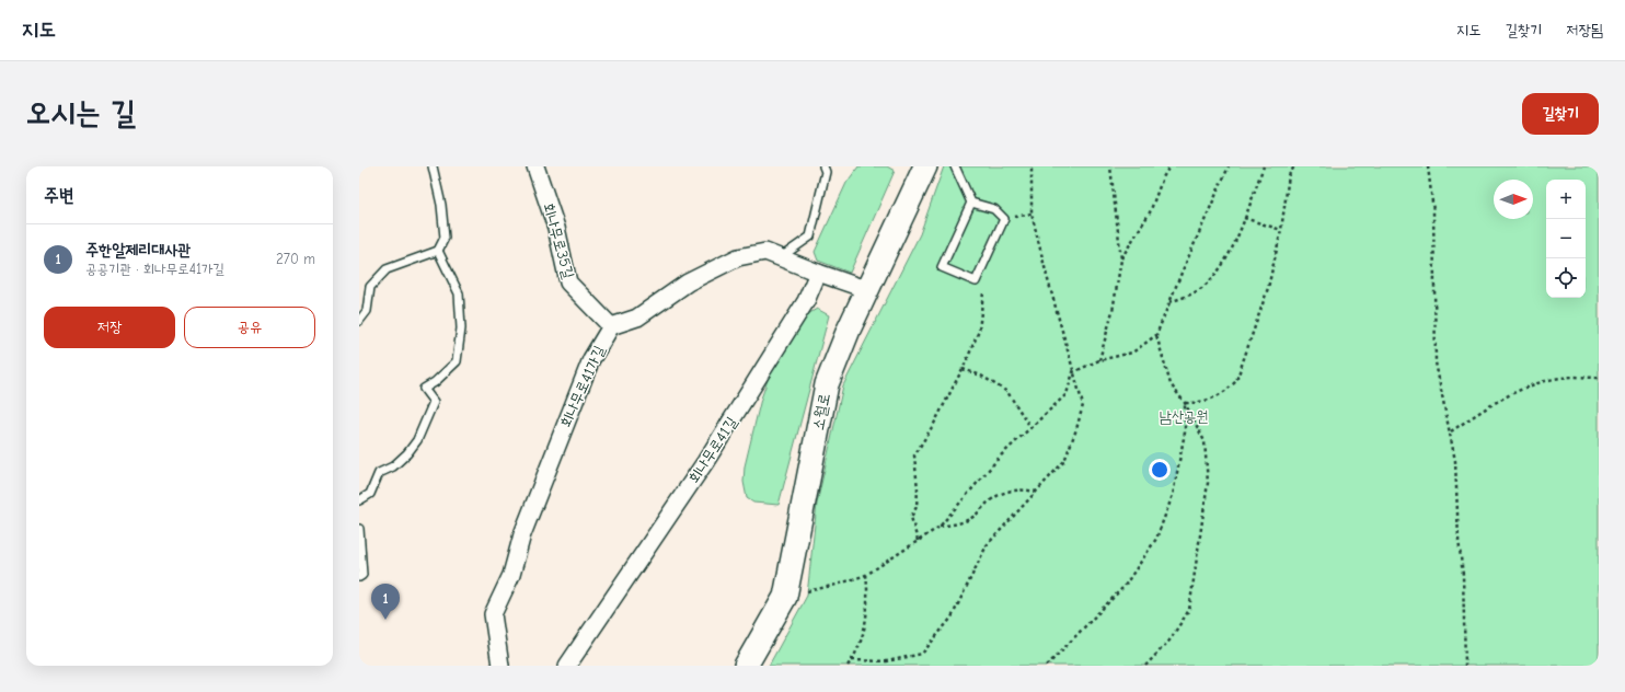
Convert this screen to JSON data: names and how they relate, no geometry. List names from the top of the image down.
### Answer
{
  "streets": {
    "main road": ["소월로"],
    "street": ["회나무로35길", "회나무로41가길", "회나무로41길"]
  },
  "crossings": [
    ["회나무로35길", "회나무로41가길"],
    ["회나무로41가길", "회나무로41길"]
  ],
  "parks": ["남산공원"],
  "north": "right",
  "page": {
    "header": "지도",
    "nav": ["지도", "길찾기", "저장됨"],
    "buttons": [
      "길찾기",
      ["저장", "공유"]
    ],
    "title": "오시는 길",
    "heading": "주변",
    "map_buttons": ["+", "−"],
    "list": [
      {
        "mark": "1",
        "name": "주한알제리대사관",
        "note": "공공기관 · 회나무로41가길",
        "value": "270 m"
      }
    ],
    "pins": "1"
  }
}
